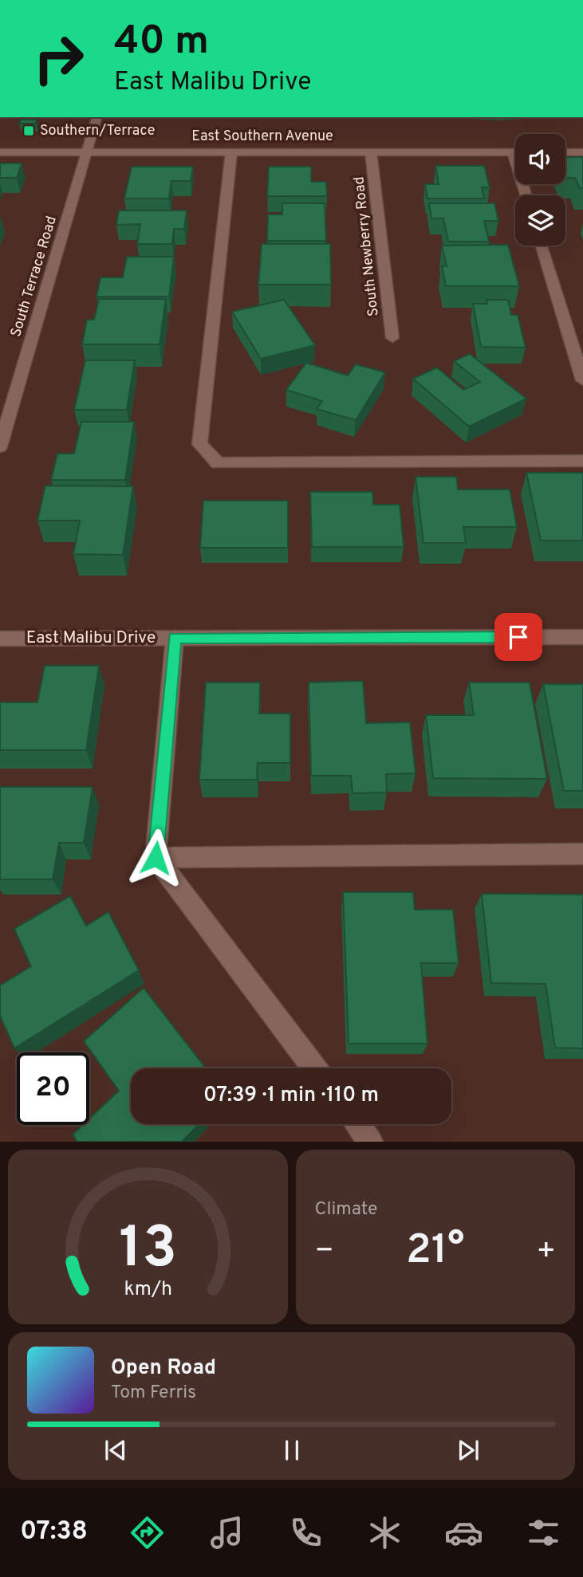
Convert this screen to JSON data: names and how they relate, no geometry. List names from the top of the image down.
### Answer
{
  "streets": {
    "street": [
      "East Southern Avenue",
      "South Newberry Road",
      "South Terrace Road",
      "East Malibu Drive"
    ]
  },
  "crossings": [
    ["East Southern Avenue", "South Newberry Road"],
    ["East Southern Avenue", "South Terrace Road"]
  ],
  "places": {
    "transit": ["Southern/Terrace"]
  },
  "page": {
    "turn": ["40 m", "East Malibu Drive"],
    "limit": "20",
    "trip": "07:39 · 1 min · 110 m",
    "tile": "Climate",
    "heat": ["−", "21°", "+"],
    "song": ["Open Road", "Tom Ferris"],
    "tabs": "07:38",
    "gauge": ["13", "km/h"]
  }
}
